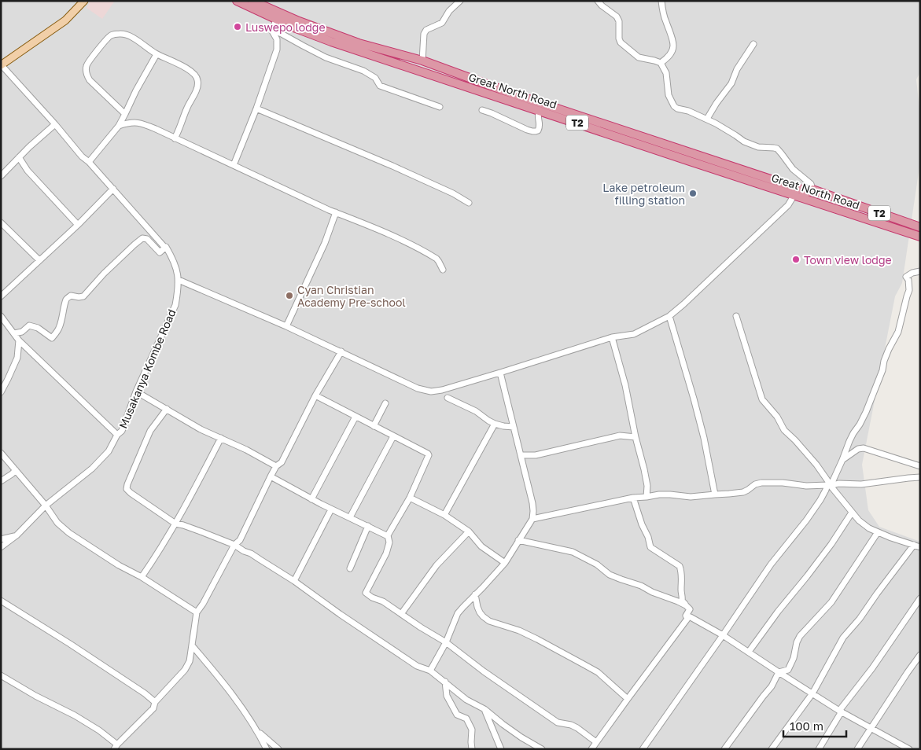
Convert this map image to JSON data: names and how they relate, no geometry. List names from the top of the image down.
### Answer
{
  "streets": {
    "highway": ["Great North Road", "T2"],
    "street": ["Musakanya Kombe Road"]
  },
  "places": [
    "Luswepo lodge",
    "Lake petroleum filling station",
    "Town view lodge",
    "Cyan Christian Academy Pre-school"
  ],
  "scale_bar": "100 m"
}
